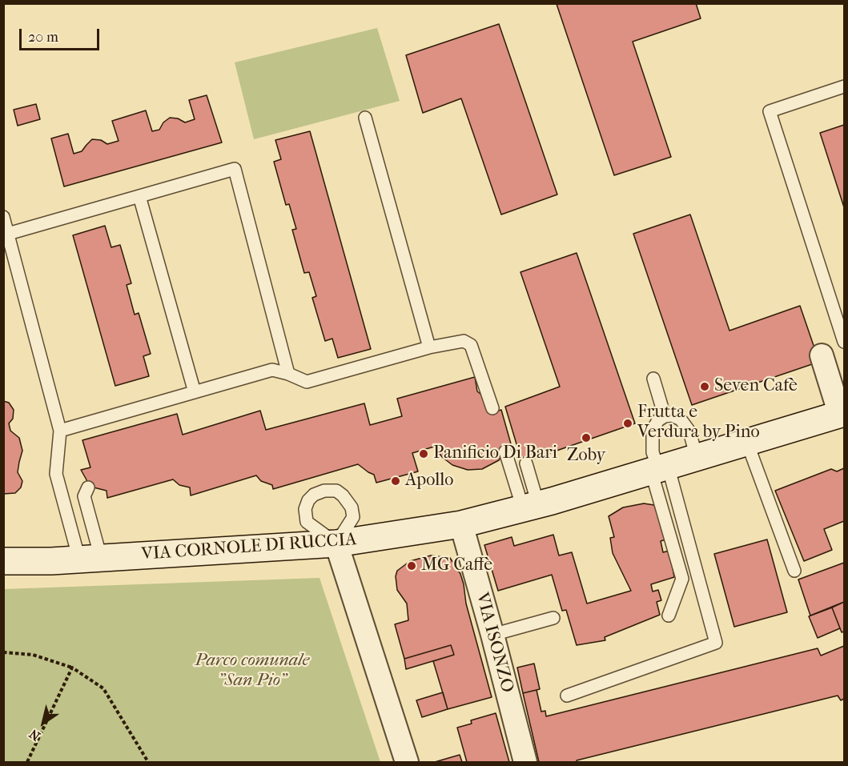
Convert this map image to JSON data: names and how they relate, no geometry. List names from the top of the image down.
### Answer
{
  "streets": {
    "main road": ["VIA CORNOLE DI RUCCIA"],
    "street": ["VIA ISONZO"]
  },
  "crossings": [
    ["VIA CORNOLE DI RUCCIA", "VIA ISONZO"]
  ],
  "parks": ["Parco comunale \"San Pio\""],
  "places": [
    "Seven Cafè",
    "Frutta e Verdura by Pino",
    "Zoby",
    "Panificio Di Bari",
    "Apollo",
    "MG Caffè"
  ],
  "scale_bar": "20 m",
  "north": "bottom left"
}
